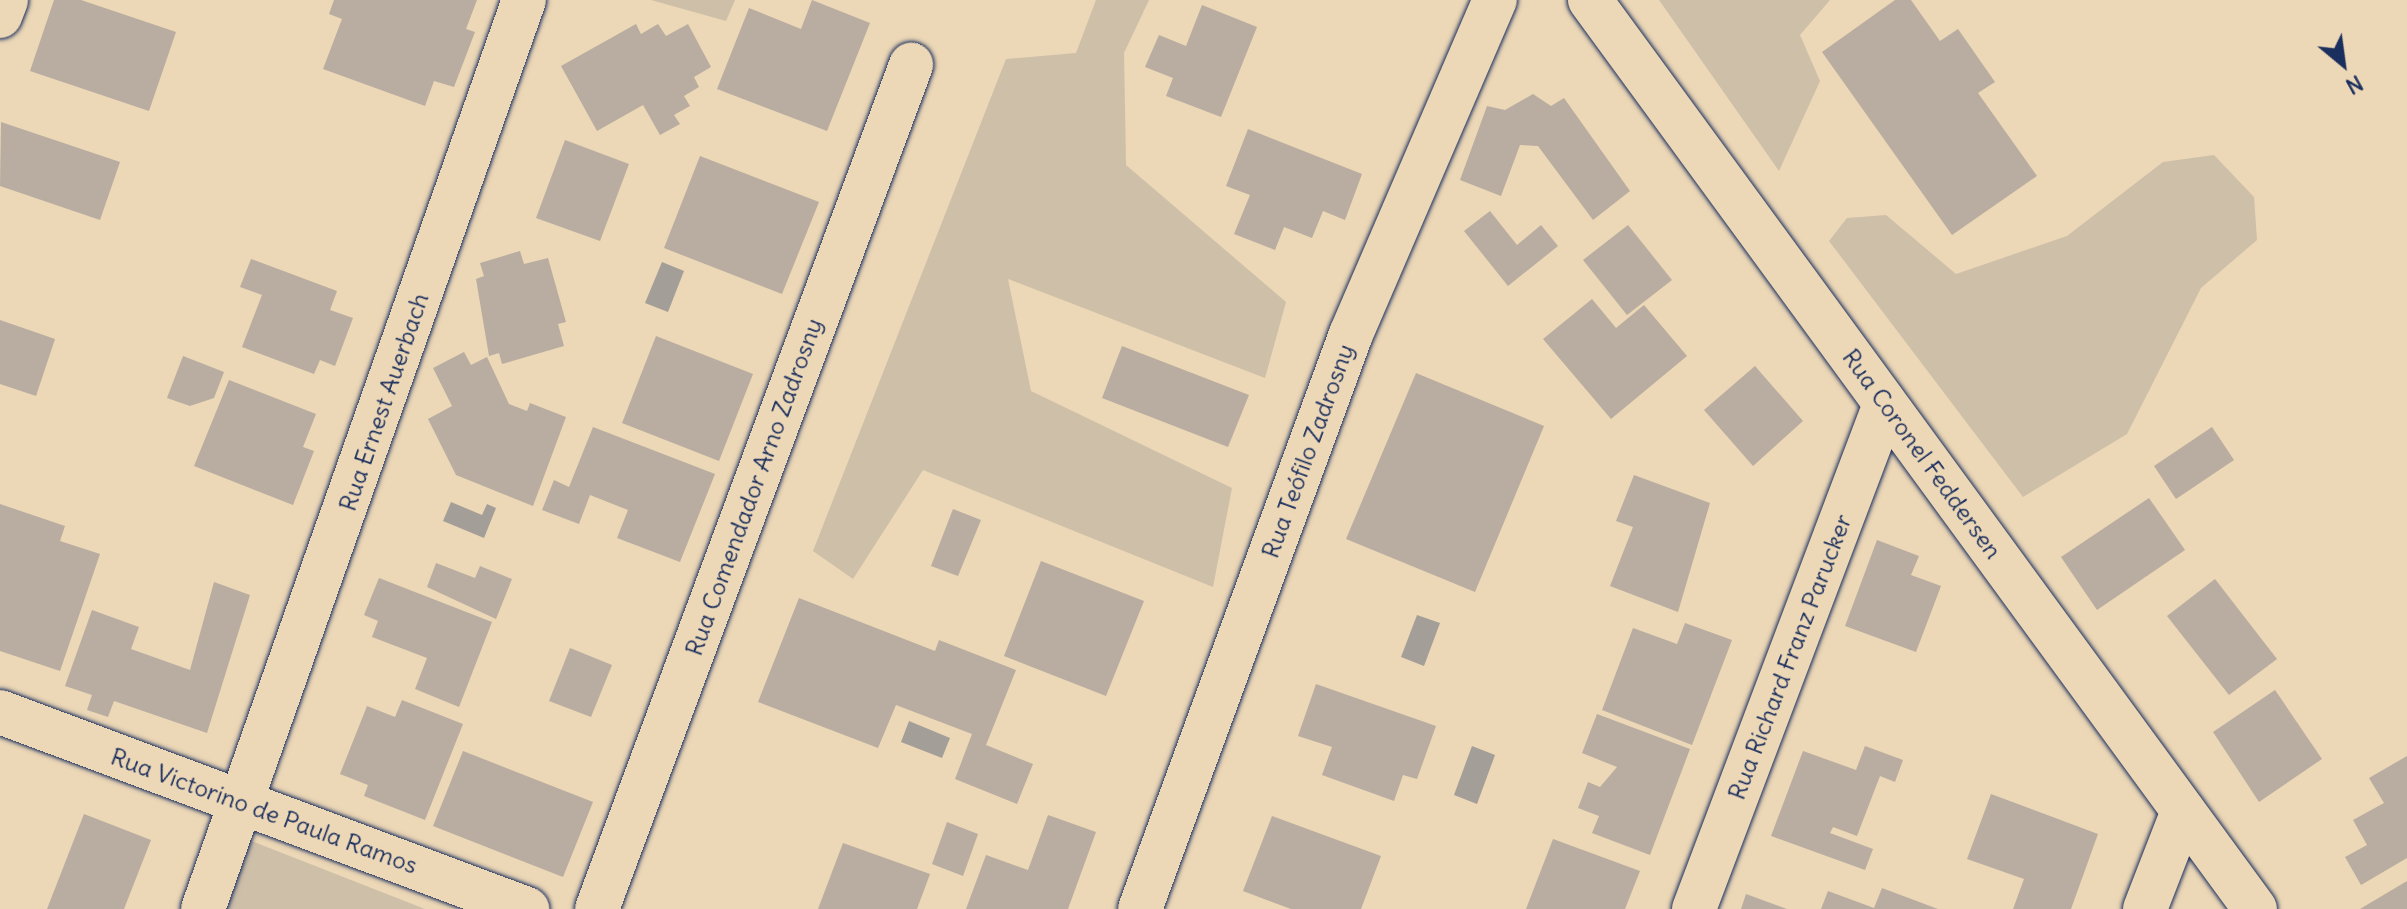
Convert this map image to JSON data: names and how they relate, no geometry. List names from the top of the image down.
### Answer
{
  "streets": {
    "street": [
      "Rua Ernest Auerbach",
      "Rua Teófilo Zadrosny",
      "Rua Coronel Feddersen",
      "Rua Comendador Arno Zadrosny",
      "Rua Richard Franz Parucker",
      "Rua Victorino de Paula Ramos"
    ]
  },
  "crossings": [
    ["Rua Ernest Auerbach", "Rua Victorino de Paula Ramos"],
    ["Rua Coronel Feddersen", "Rua Richard Franz Parucker"]
  ],
  "north": "bottom right"
}
